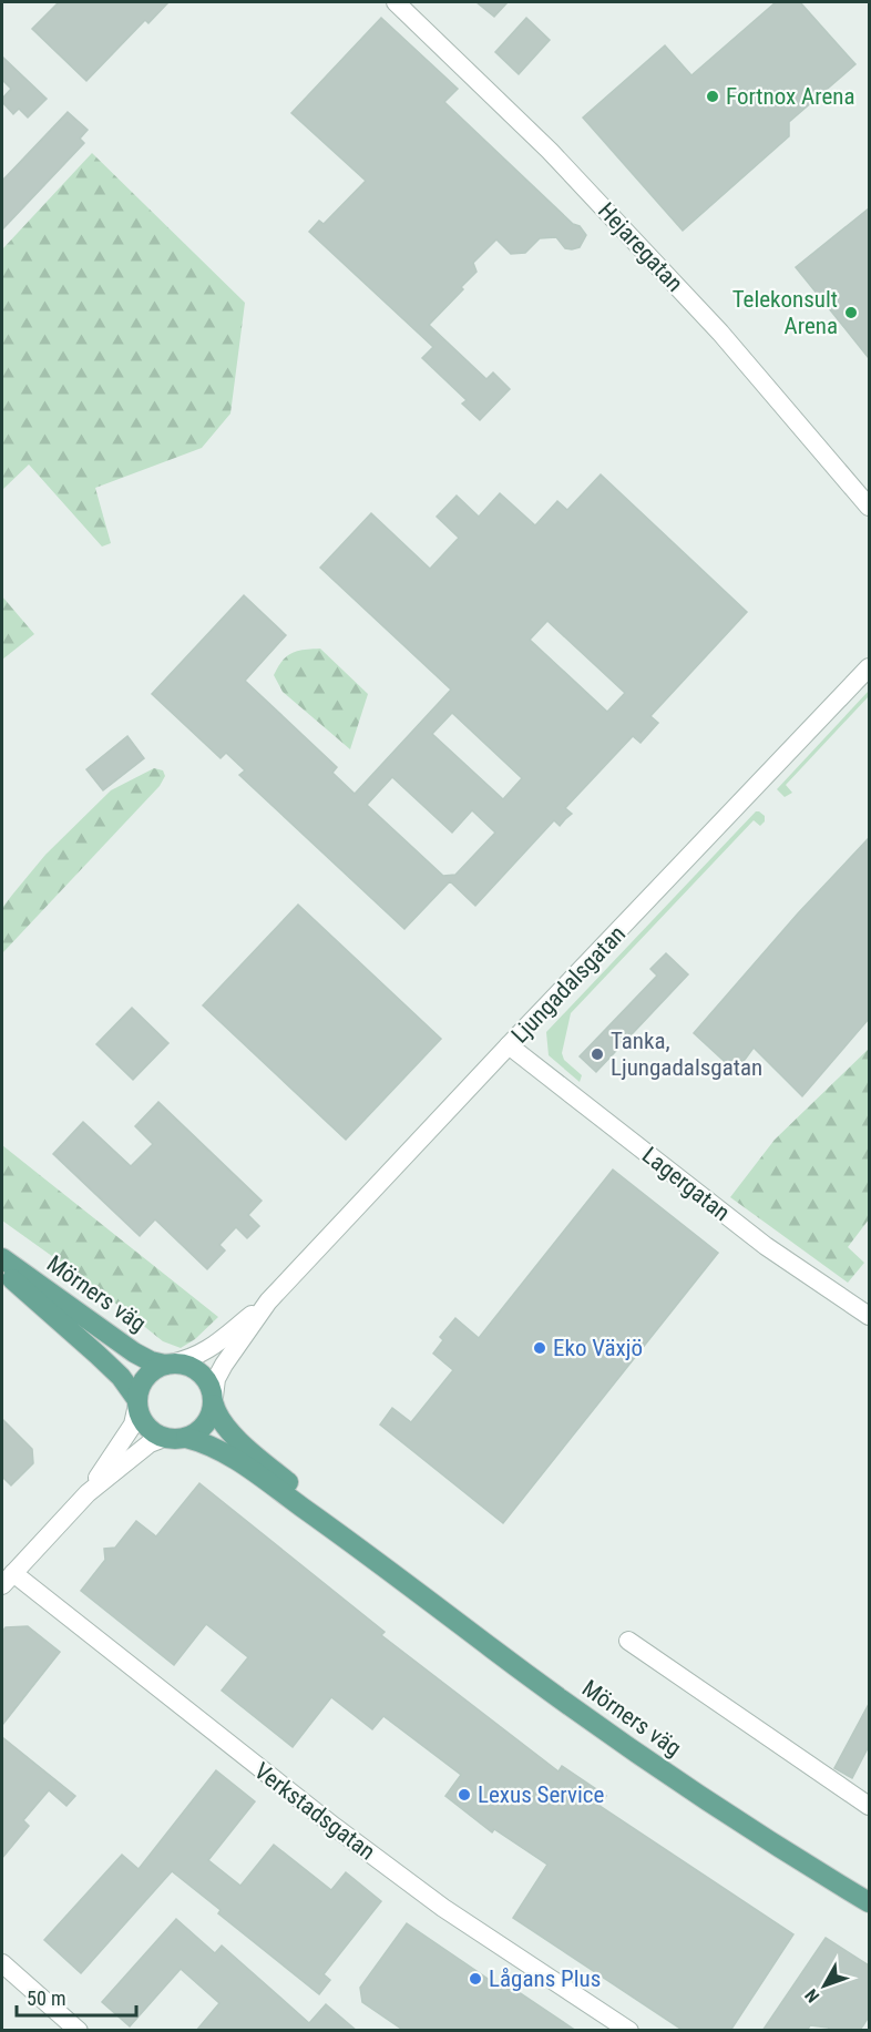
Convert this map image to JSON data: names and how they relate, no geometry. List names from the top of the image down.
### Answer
{
  "streets": {
    "main road": ["Mörners väg"],
    "street": [
      "Hejaregatan",
      "Ljungadalsgatan",
      "Lagergatan",
      "Verkstadsgatan"
    ]
  },
  "crossings": [
    ["Ljungadalsgatan", "Lagergatan"],
    ["Ljungadalsgatan", "Mörners väg"]
  ],
  "places": [
    "Fortnox Arena",
    "Telekonsult Arena",
    "Tanka, Ljungadalsgatan",
    "Eko Växjö",
    "Lexus Service",
    "Lågans Plus"
  ],
  "scale_bar": "50 m",
  "north": "bottom left"
}
